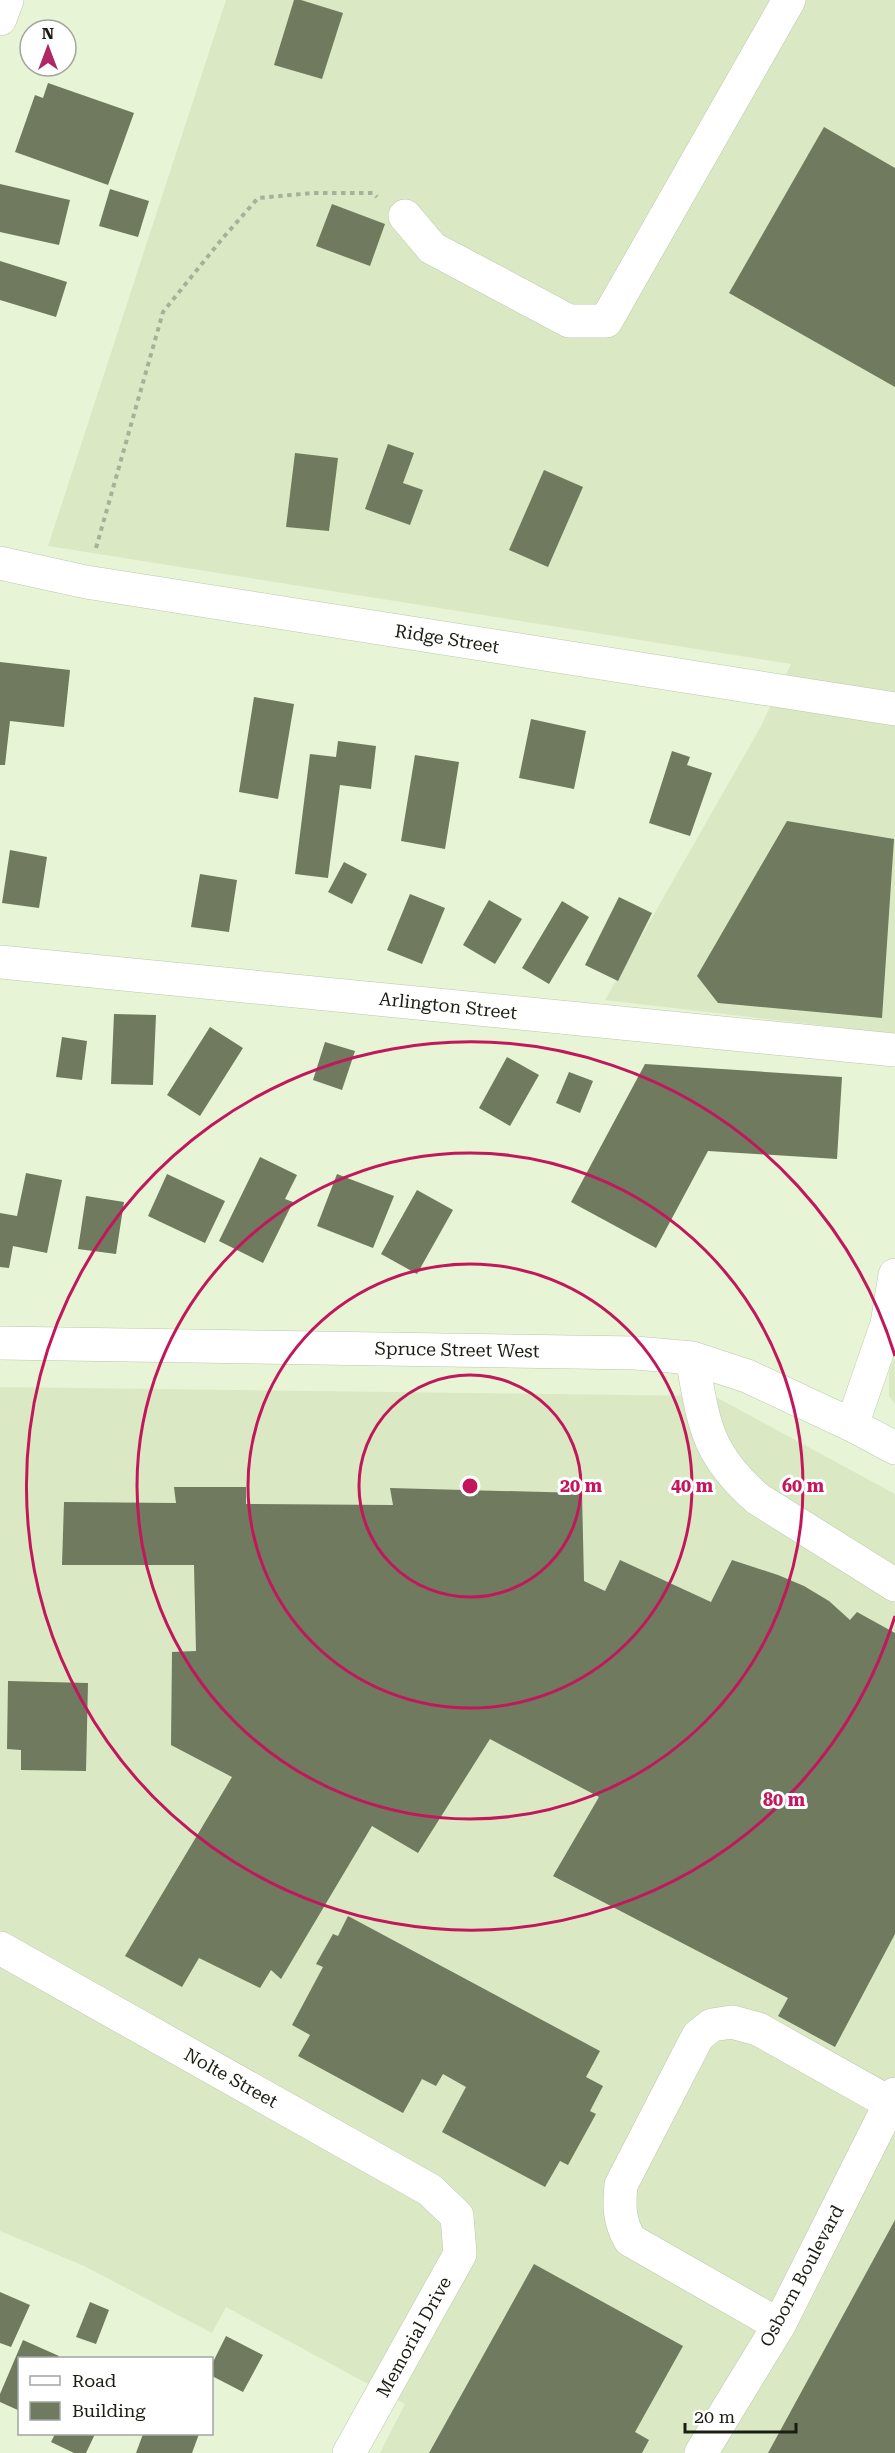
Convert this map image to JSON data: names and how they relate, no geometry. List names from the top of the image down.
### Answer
{
  "streets": {
    "street": [
      "Ridge Street",
      "Arlington Street",
      "Spruce Street West",
      "Nolte Street",
      "Osborn Boulevard",
      "Memorial Drive"
    ]
  },
  "crossings": [
    ["Nolte Street", "Memorial Drive"]
  ],
  "legend": ["Road", "Building"],
  "scale_bar": "20 m",
  "north": "top",
  "rings": [
    "20 m",
    "40 m",
    "60 m",
    "80 m"
  ]
}
